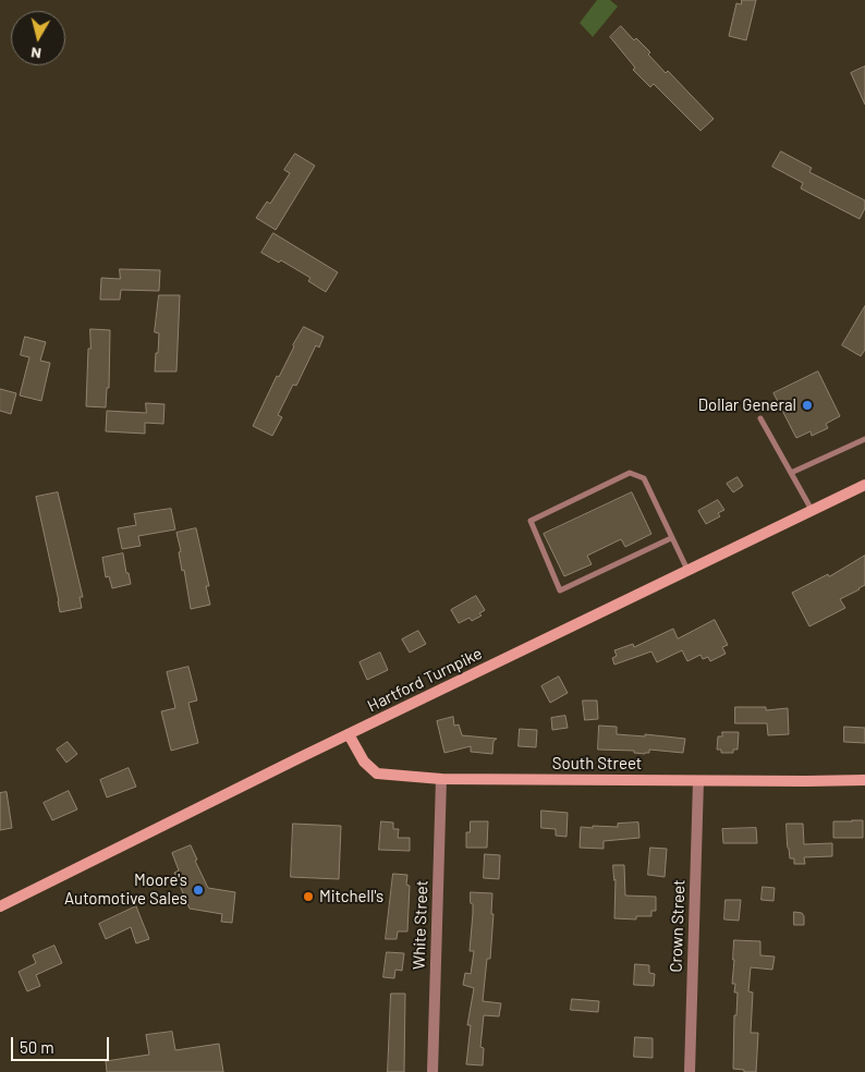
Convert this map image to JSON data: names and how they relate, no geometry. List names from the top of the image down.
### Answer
{
  "streets": {
    "main road": ["Hartford Turnpike", "South Street"],
    "street": ["White Street", "Crown Street"]
  },
  "crossings": [
    ["Hartford Turnpike", "South Street"],
    ["South Street", "White Street"],
    ["South Street", "Crown Street"]
  ],
  "places": ["Dollar General", "Moore's Automotive Sales", "Mitchell's"],
  "scale_bar": "50 m",
  "north": "bottom"
}
